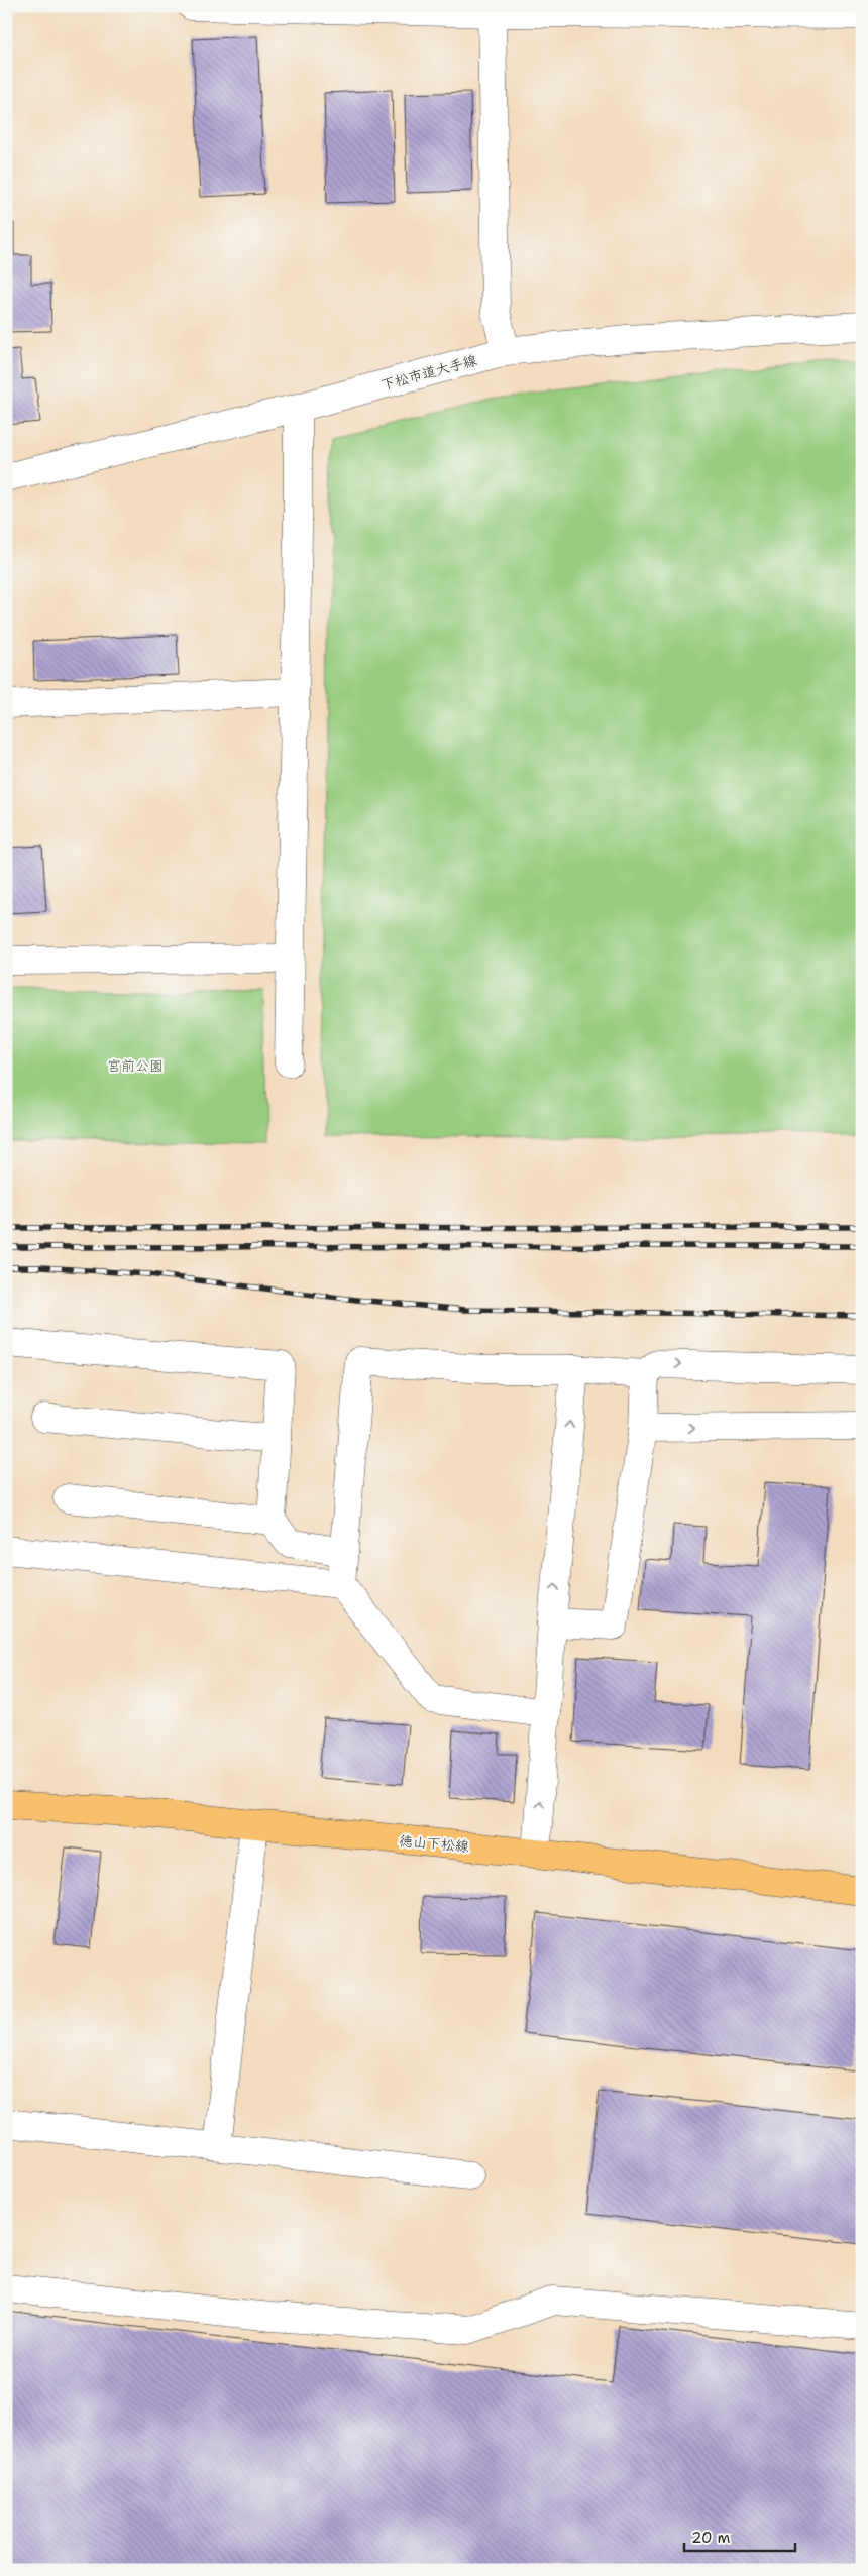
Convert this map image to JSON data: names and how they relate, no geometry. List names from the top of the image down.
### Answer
{
  "streets": {
    "main road": ["徳山下松線"],
    "street": ["下松市道大手線"]
  },
  "parks": ["宮前公園"],
  "scale_bar": "20 m"
}
